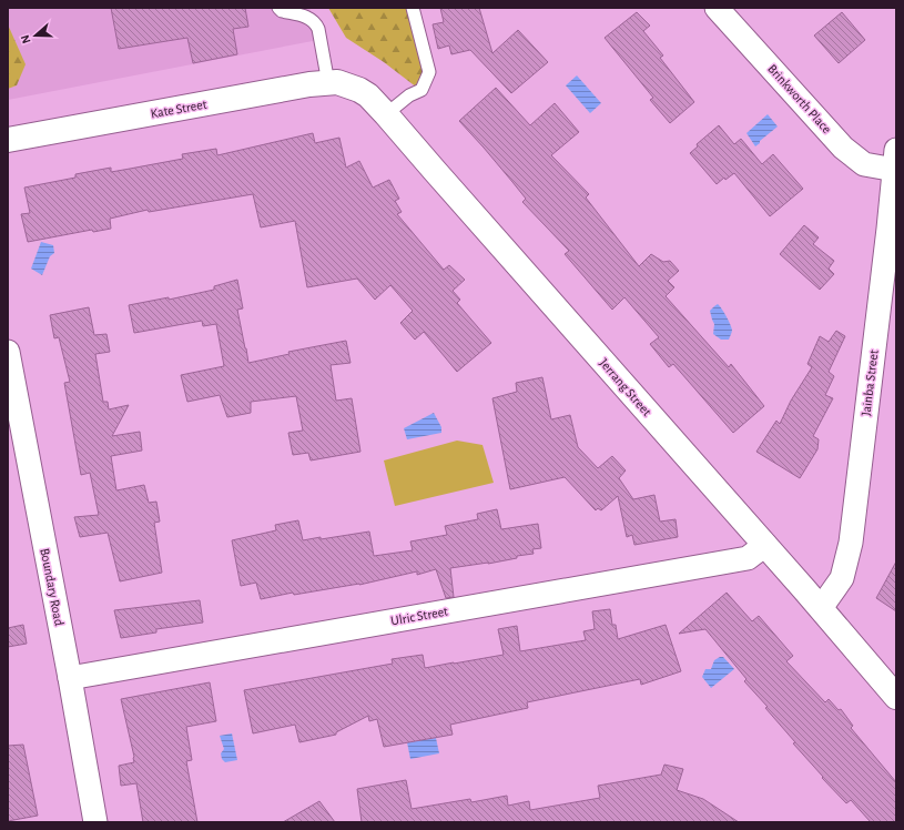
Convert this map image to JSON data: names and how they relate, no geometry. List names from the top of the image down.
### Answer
{
  "streets": {
    "street": [
      "Brinkworth Place",
      "Kate Street",
      "Jainba Street",
      "Jerrang Street",
      "Boundary Road",
      "Ulric Street"
    ]
  },
  "crossings": [
    ["Brinkworth Place", "Jainba Street"],
    ["Kate Street", "Jerrang Street"],
    ["Jainba Street", "Jerrang Street"],
    ["Jerrang Street", "Ulric Street"],
    ["Boundary Road", "Ulric Street"]
  ],
  "north": "left"
}
